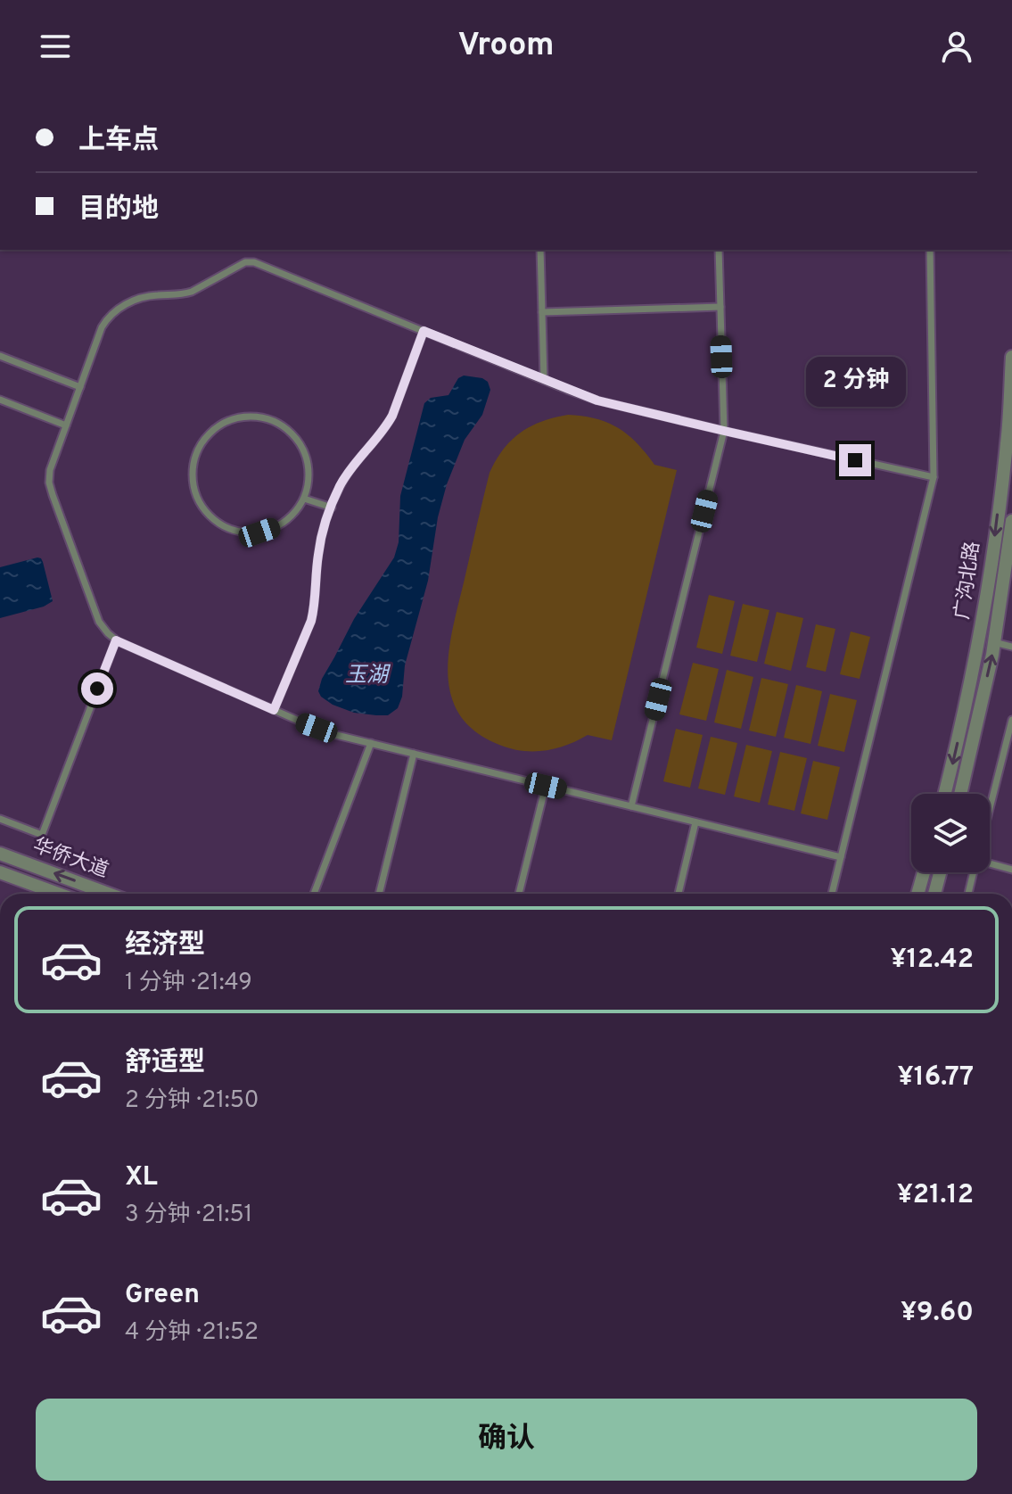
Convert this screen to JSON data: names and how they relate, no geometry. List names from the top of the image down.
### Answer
{
  "streets": {
    "street": ["广沟北路", "华侨大道"]
  },
  "water": ["玉湖"],
  "page": {
    "header": "Vroom",
    "banner": ["上车点", "目的地"],
    "bubble": "2 分钟",
    "list": [
      {
        "name": "经济型",
        "note": "1 分钟 · 21:49",
        "value": "¥12.42"
      },
      {
        "name": "舒适型",
        "note": "2 分钟 · 21:50",
        "value": "¥16.77"
      },
      {
        "name": "XL",
        "note": "3 分钟 · 21:51",
        "value": "¥21.12"
      },
      {
        "name": "Green",
        "note": "4 分钟 · 21:52",
        "value": "¥9.60"
      }
    ],
    "buttons": "确认"
  }
}
